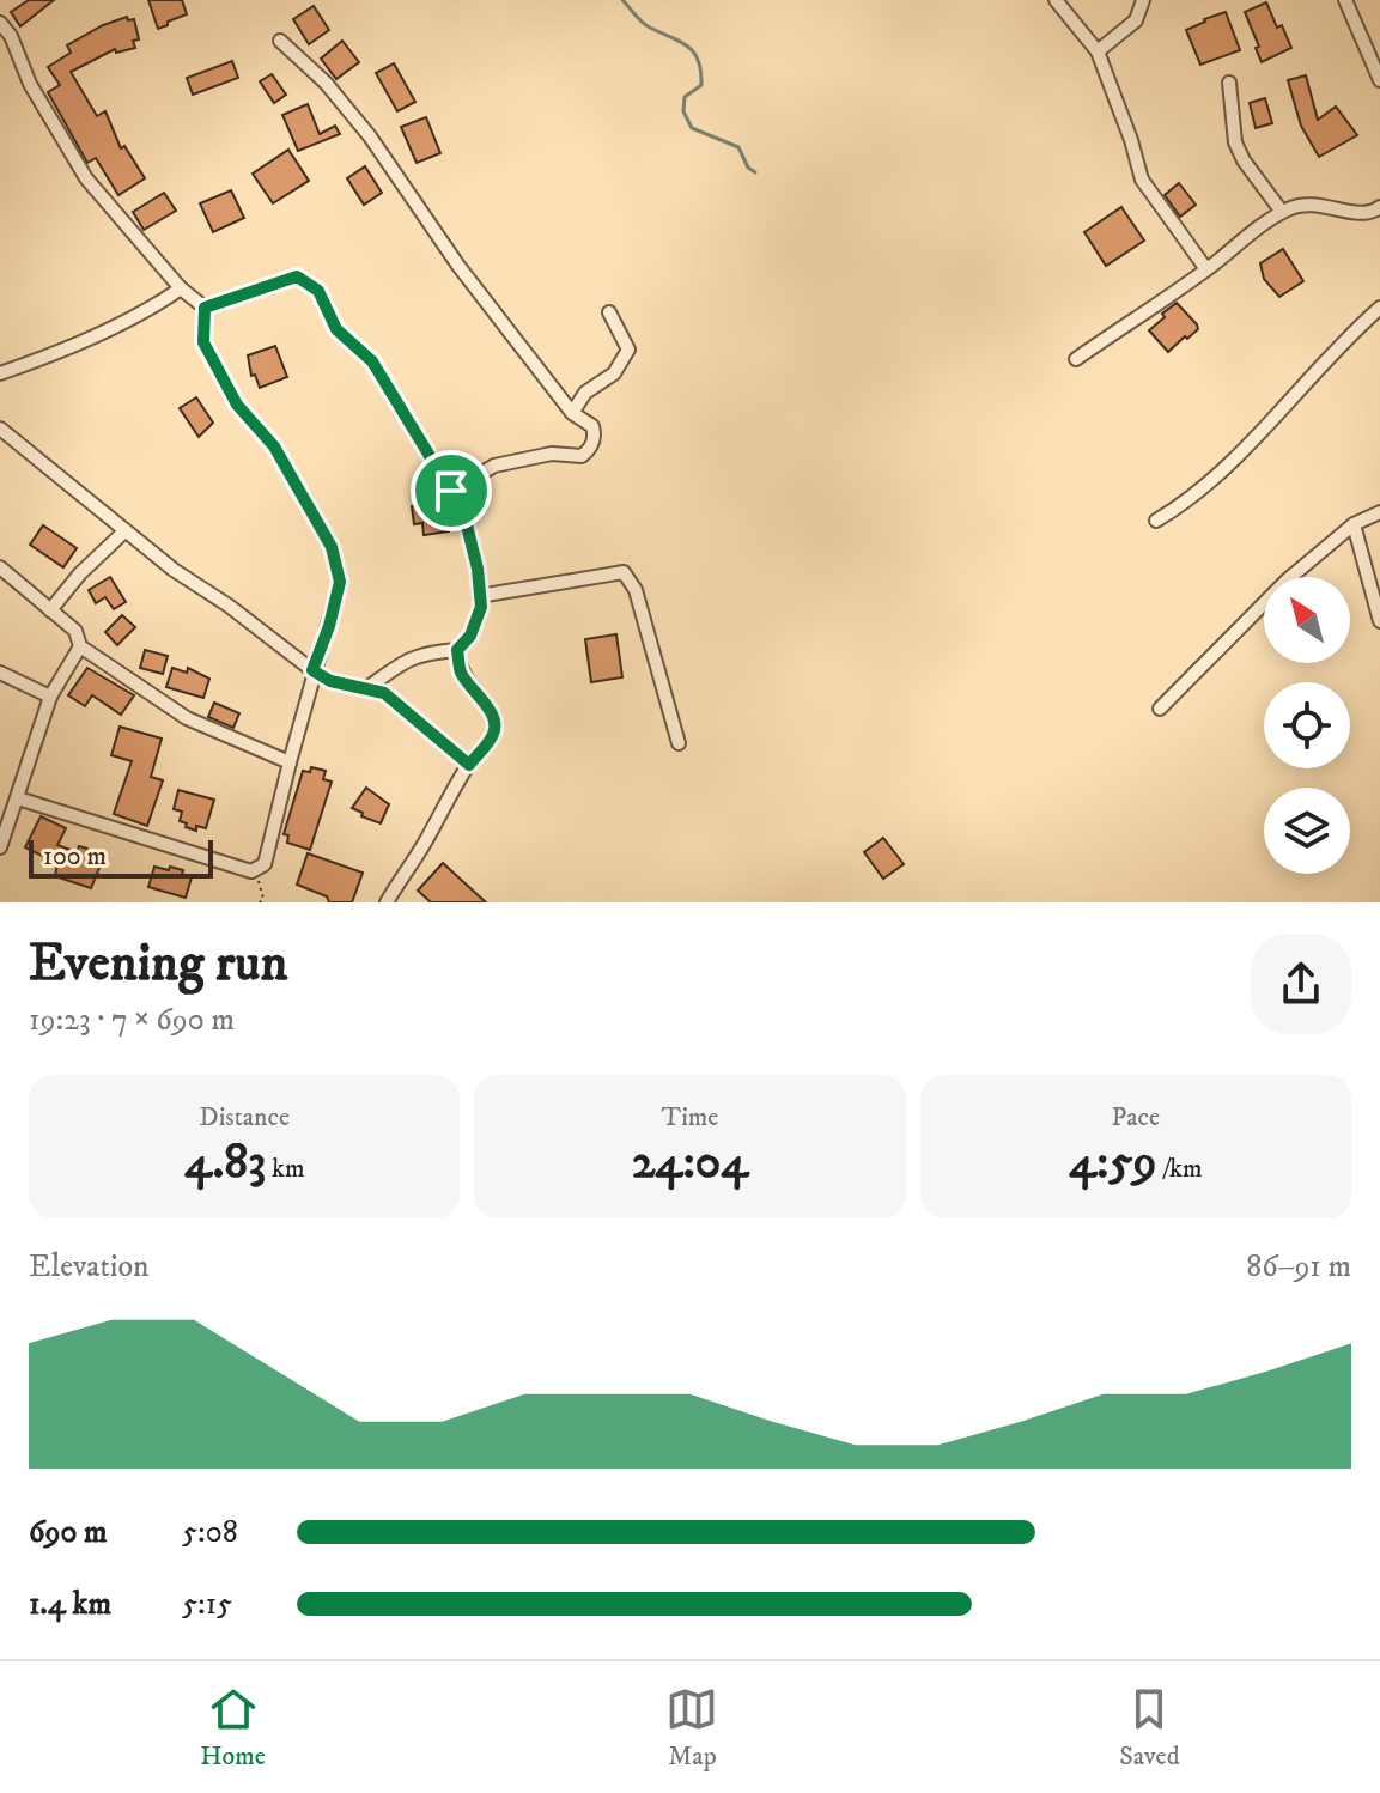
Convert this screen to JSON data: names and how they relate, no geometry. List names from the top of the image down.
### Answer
{
  "scale_bar": "100 m",
  "north": "top left",
  "page": {
    "scale": "100 m",
    "heading": ["Evening run", "19:23 · 7 × 690 m"],
    "stats": [
      ["Distance", "4.83 km"],
      ["Time", "24:04"],
      ["Pace", "4:59 /km"]
    ],
    "chart": ["Elevation", "86–91 m"],
    "list": [
      {
        "name": "690 m",
        "note": "5:08"
      },
      {
        "name": "1.4 km",
        "note": "5:15"
      }
    ],
    "tabs": ["Home", "Map", "Saved"]
  }
}
